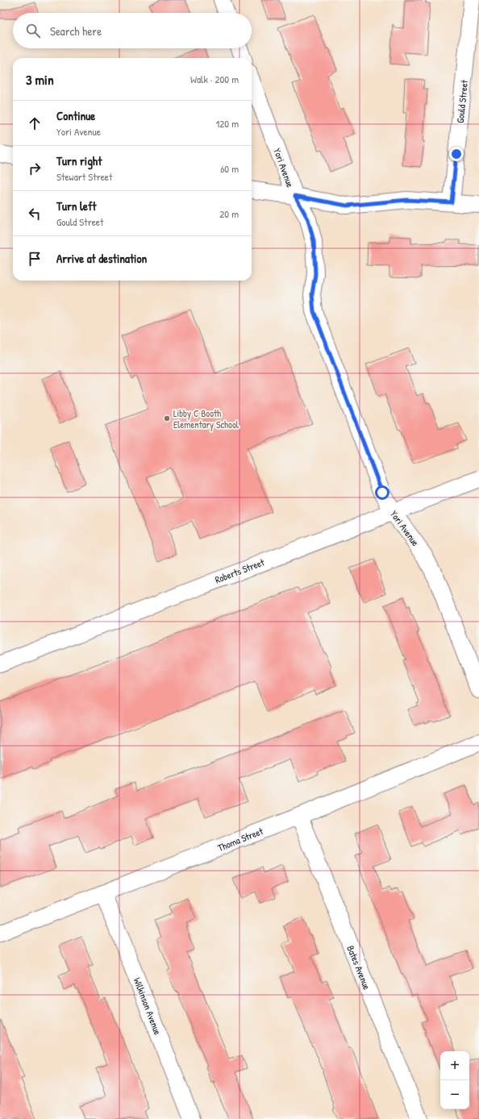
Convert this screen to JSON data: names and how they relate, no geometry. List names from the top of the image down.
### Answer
{
  "streets": {
    "street": [
      "Gould Street",
      "Yori Avenue",
      "Roberts Street",
      "Thoma Street",
      "Bates Avenue",
      "Wilkinson Avenue"
    ]
  },
  "crossings": [
    ["Yori Avenue", "Roberts Street"],
    ["Thoma Street", "Bates Avenue"],
    ["Thoma Street", "Wilkinson Avenue"]
  ],
  "places": ["Libby C Booth Elementary School"],
  "page": {
    "search": "Search here",
    "heading": ["3 min", "Walk · 200 m"],
    "list": [
      ["Continue", "Yori Avenue", "120 m"],
      ["Turn right", "Stewart Street", "60 m"],
      ["Turn left", "Gould Street", "20 m"],
      "Arrive at destination"
    ],
    "map_buttons": ["+", "−"]
  }
}
